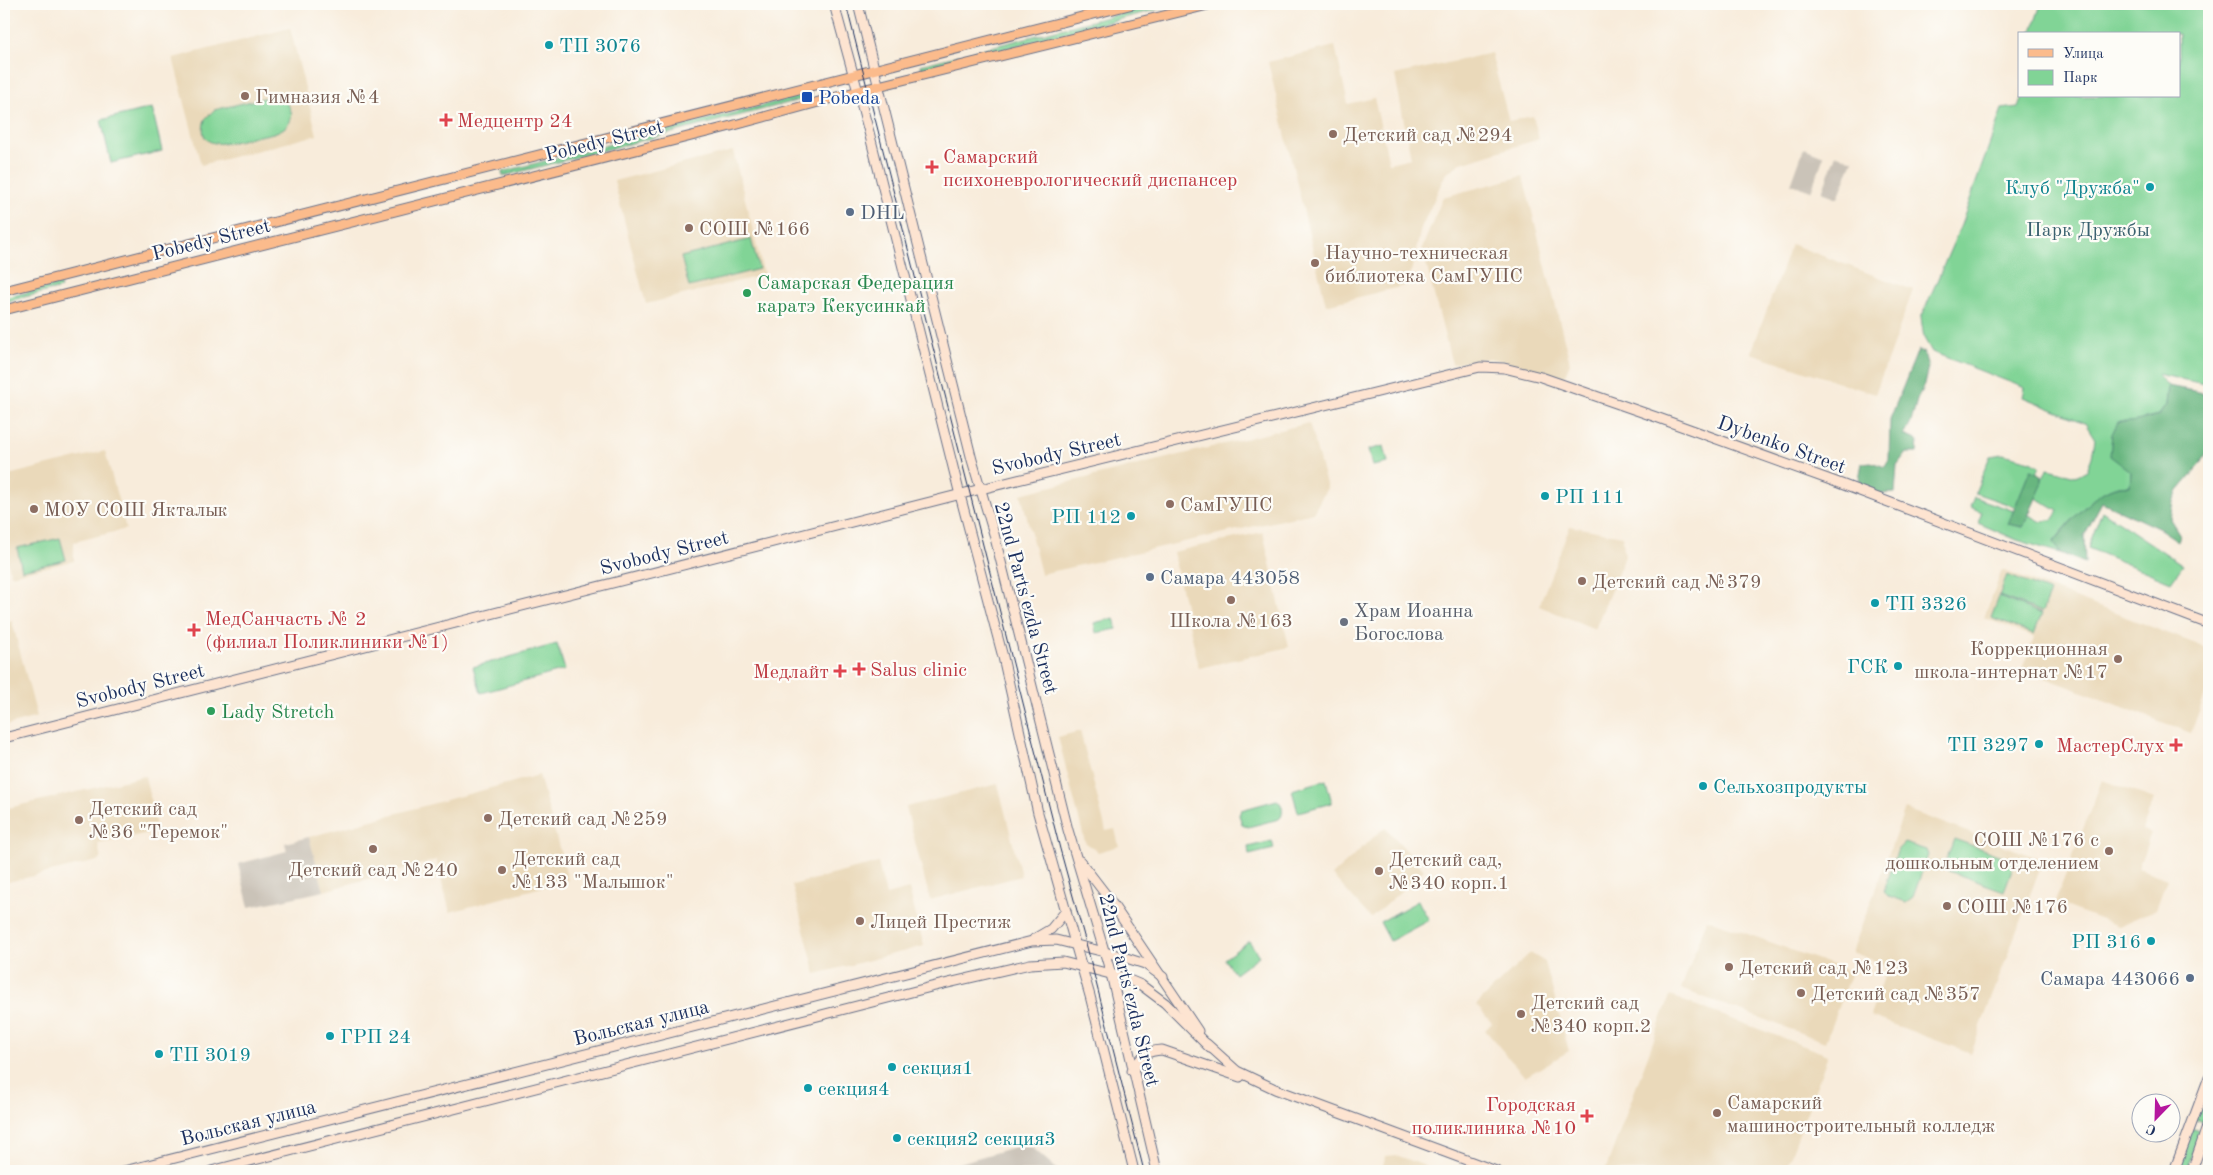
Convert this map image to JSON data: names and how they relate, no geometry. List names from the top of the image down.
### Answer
{
  "streets": {
    "main road": [
      "Pobedy Street",
      "Dybenko Street",
      "Svobody Street",
      "22nd Parts'ezda Street",
      "Вольская улица"
    ]
  },
  "crossings": [
    ["Pobedy Street", "22nd Parts'ezda Street"],
    ["Dybenko Street", "Svobody Street"],
    ["Svobody Street", "22nd Parts'ezda Street"],
    ["22nd Parts'ezda Street", "Вольская улица"]
  ],
  "parks": ["Парк Дружбы"],
  "places": {
    "other": [
      "ТП 3076",
      "Гимназия №4",
      "Детский сад №294",
      "Клуб \"Дружба\"",
      "DHL",
      "СОШ №166",
      "Научно-техническая библиотека СамГУПС",
      "Самарская Федерация каратэ Кекусинкай",
      "РП 111",
      "СамГУПС",
      "МОУ СОШ Якталык",
      "РП 112",
      "Самара 443058",
      "Детский сад №379",
      "Школа №163",
      "ТП 3326",
      "Храм Иоанна Богослова",
      "Коррекционная школа-интернат №17",
      "ГСК",
      "Lady Stretch",
      "ТП 3297",
      "Сельхозпродукты",
      "Детский сад №259",
      "Детский сад №36 \"Теремок\"",
      "Детский сад №240",
      "СОШ №176 с дошкольным отделением",
      "Детский сад №133 \"Малышок\"",
      "Детский сад, №340 корп.1",
      "СОШ №176",
      "Лицей Престиж",
      "РП 316",
      "Детский сад №123",
      "Самара 443066",
      "Детский сад №357",
      "Детский сад №340 корп.2",
      "ГРП 24",
      "ТП 3019",
      "секция1",
      "секция4",
      "Самарский машиностроительный колледж",
      "секция2 секция3"
    ],
    "transit": ["Pobeda"],
    "health": [
      "Медцентр 24",
      "Самарский психоневрологический диспансер",
      "МедСанчасть № 2 (филиал Поликлиники №1)",
      "Salus clinic",
      "Медлайт",
      "МастерСлух",
      "Городская поликлиника №10"
    ]
  },
  "legend": ["Улица", "Парк"],
  "north": "bottom left"
}
